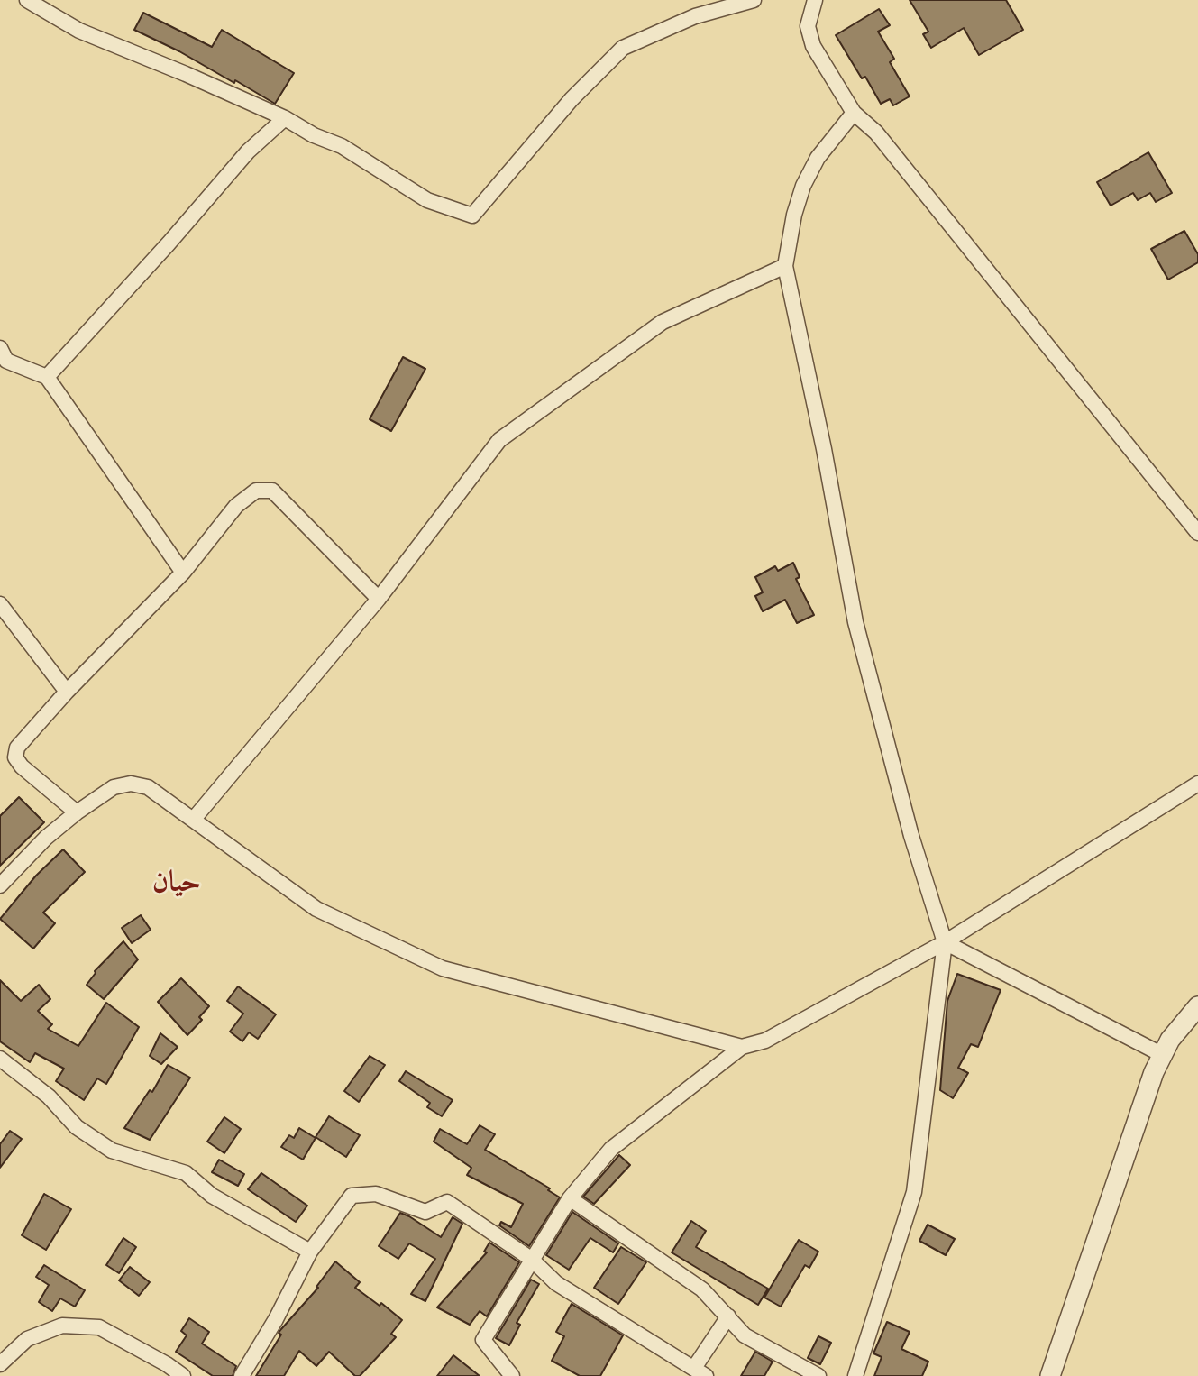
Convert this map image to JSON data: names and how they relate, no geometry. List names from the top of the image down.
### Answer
{
  "districts": ["حيان"]
}
